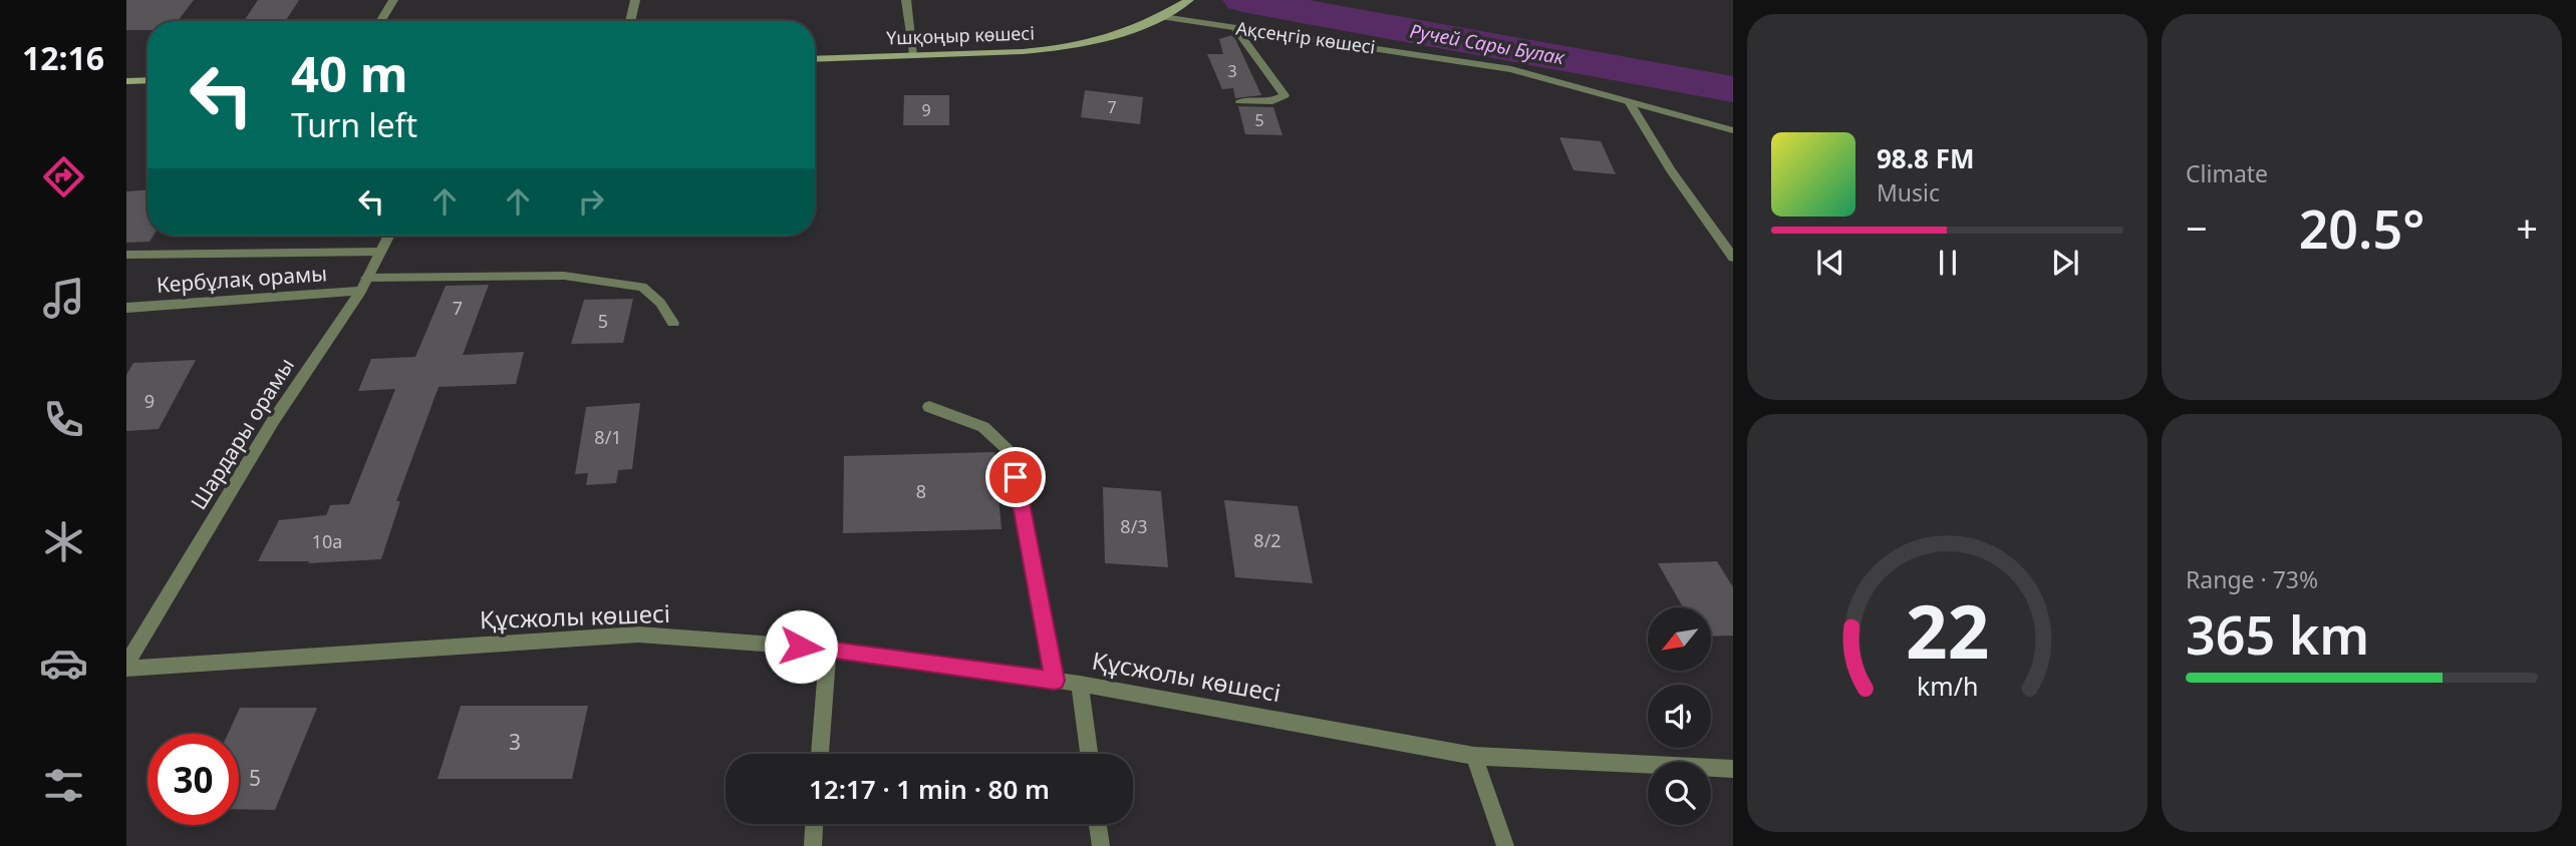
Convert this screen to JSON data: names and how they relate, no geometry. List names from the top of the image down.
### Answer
{
  "streets": {
    "main road": ["Үшқоңыр көшесі"],
    "street": [
      "Ақсеңгір көшесі",
      "Кербұлақ орамы",
      "Шардары орамы",
      "Құсжолы көшесі"
    ]
  },
  "crossings": [
    ["Үшқоңыр көшесі", "Ақсеңгір көшесі"],
    ["Кербұлақ орамы", "Шардары орамы"],
    ["Шардары орамы", "Құсжолы көшесі"]
  ],
  "water": ["Ручей Сары Булак"],
  "house_numbers": [
    "3",
    "7",
    "9",
    "5",
    "7",
    "5",
    "9",
    "8/1",
    "8",
    "8/3",
    "8/2",
    "10а",
    "3",
    "5"
  ],
  "north": "bottom left",
  "page": {
    "tabs": "12:16",
    "tile": [
      "Climate",
      ["Range · 73%", "365 km"]
    ],
    "turn": ["40 m", "Turn left"],
    "song": ["98.8 FM", "Music"],
    "heat": ["−", "20.5°", "+"],
    "limit": "30",
    "trip": "12:17 · 1 min · 80 m",
    "gauge": ["22", "km/h"]
  }
}
